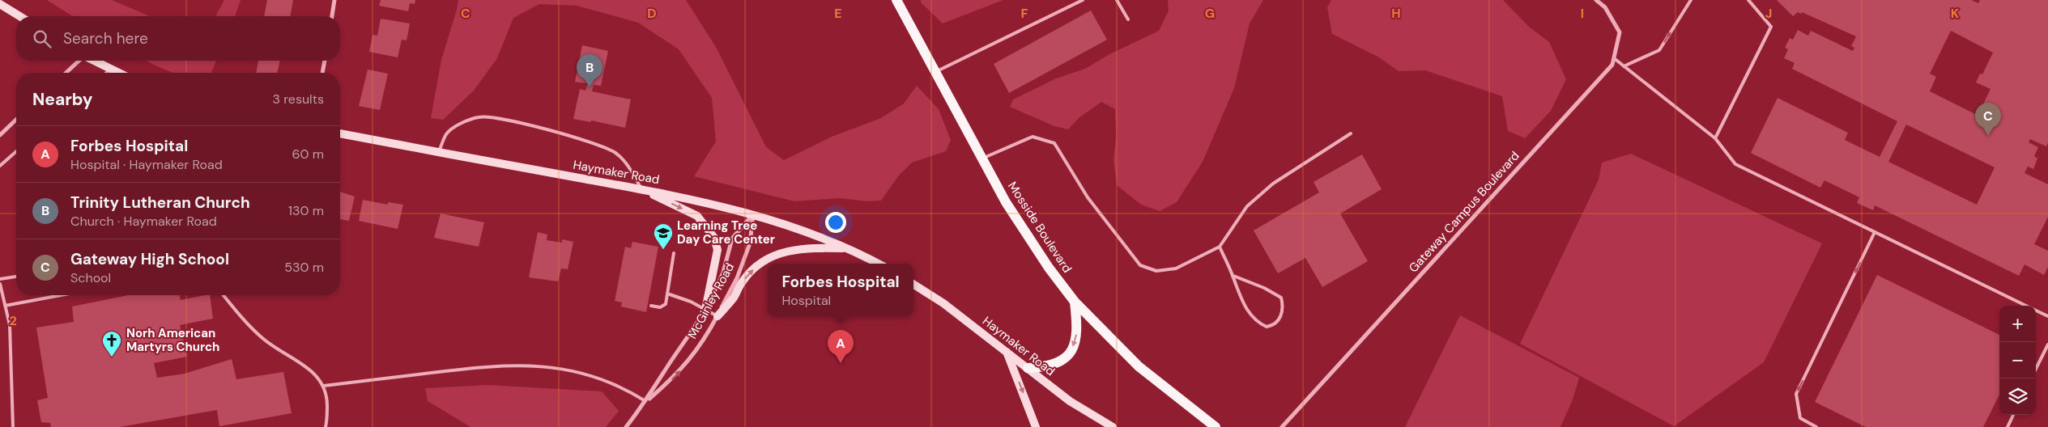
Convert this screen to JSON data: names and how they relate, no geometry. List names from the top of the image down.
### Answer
{
  "streets": {
    "main road": ["Haymaker Road", "Mosside Boulevard"],
    "street": ["Gateway Campus Boulevard", "McGinley Road"]
  },
  "crossings": [
    ["Haymaker Road", "McGinley Road"]
  ],
  "places": {
    "school or university": ["Learning Tree Day Care Center"],
    "church": ["Norh American Martyrs Church"]
  },
  "page": {
    "search": "Search here",
    "pins": ["B", "C", "A"],
    "heading": ["Nearby", "3 results"],
    "list": [
      {
        "mark": "A",
        "name": "Forbes Hospital",
        "note": "Hospital · Haymaker Road",
        "value": "60 m"
      },
      {
        "mark": "B",
        "name": "Trinity Lutheran Church",
        "note": "Church · Haymaker Road",
        "value": "130 m"
      },
      {
        "mark": "C",
        "name": "Gateway High School",
        "note": "School",
        "value": "530 m"
      }
    ],
    "popup": ["Forbes Hospital", "Hospital"],
    "map_buttons": ["+", "−"]
  },
  "grid": {
    "columns": [
      "C",
      "D",
      "E",
      "F",
      "G",
      "H",
      "I",
      "J",
      "K"
    ],
    "rows": ["2"]
  }
}
